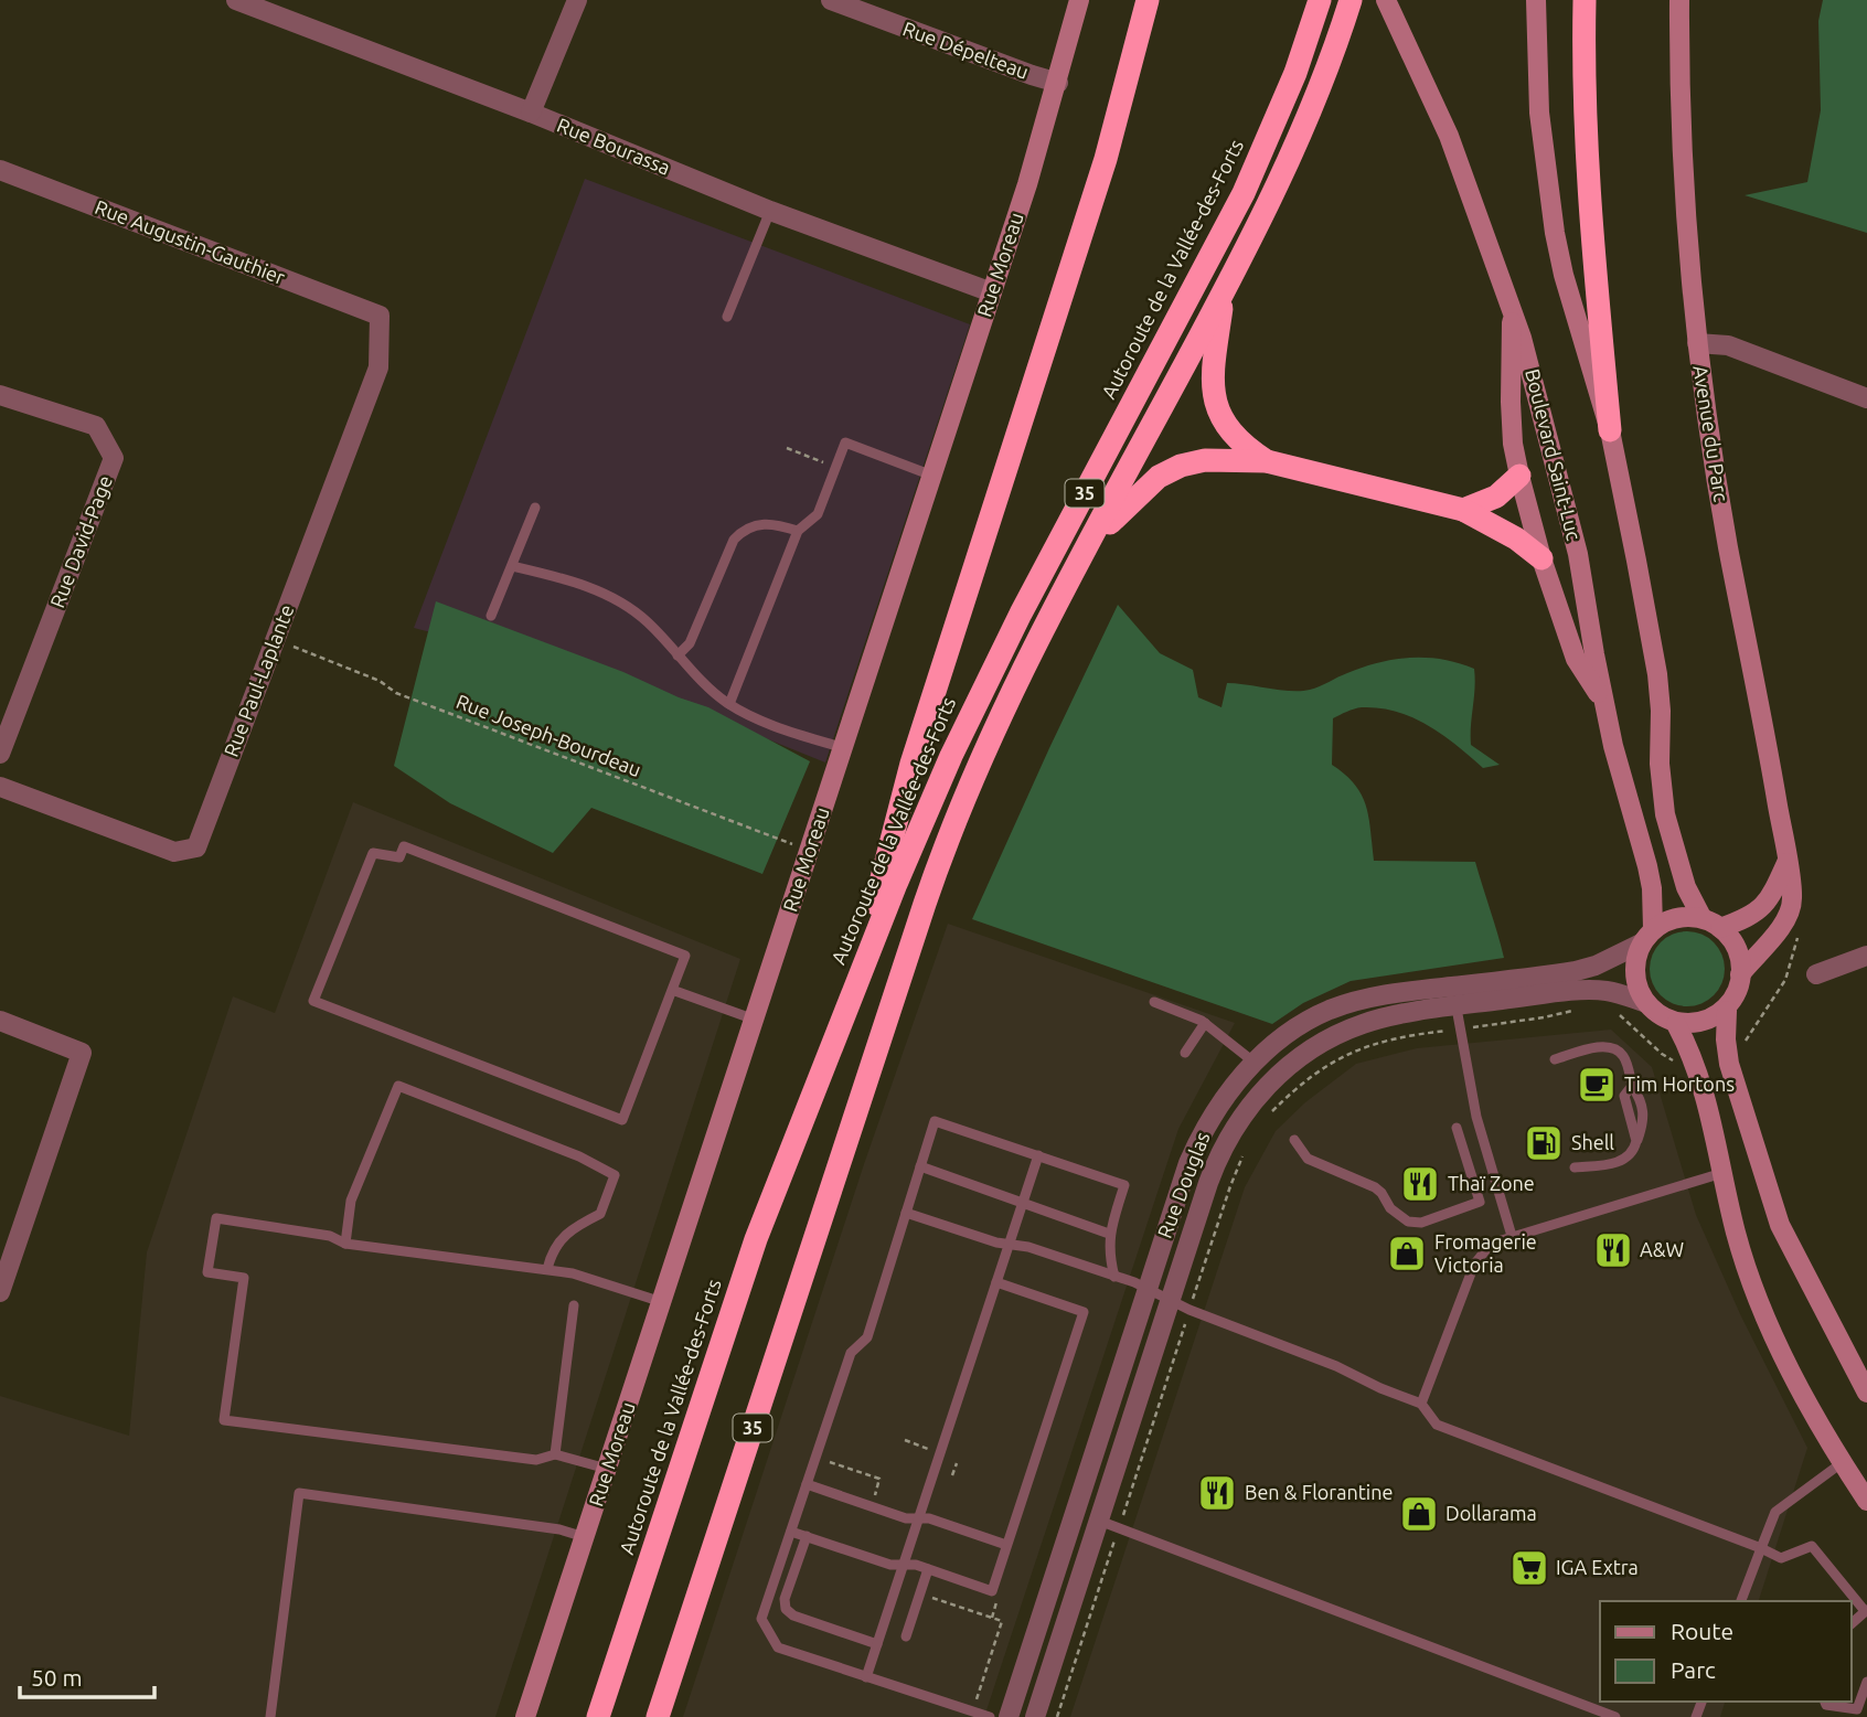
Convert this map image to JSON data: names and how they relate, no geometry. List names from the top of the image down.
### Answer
{
  "streets": {
    "highway": ["Autoroute de la Vallée-des-Forts", "35"],
    "street": [
      "Rue Dépelteau",
      "Rue Bourassa",
      "Rue Augustin-Gauthier",
      "Rue Moreau",
      "Avenue du Parc",
      "Boulevard Saint-Luc",
      "Rue David-Page",
      "Rue Paul-Laplante",
      "Rue Douglas"
    ],
    "path": ["Rue Joseph-Bourdeau"]
  },
  "crossings": [
    ["Rue Dépelteau", "Rue Moreau"],
    ["Rue Bourassa", "Rue Moreau"],
    ["Rue Augustin-Gauthier", "Rue Paul-Laplante"],
    ["Avenue du Parc", "Boulevard Saint-Luc"],
    ["Avenue du Parc", "Rue Douglas"],
    ["Boulevard Saint-Luc", "Rue Douglas"]
  ],
  "places": {
    "cafe": ["Tim Hortons"],
    "fuel station": ["Shell"],
    "restaurant": ["Thaï Zone", "A&W", "Ben & Florantine"],
    "shop": ["Fromagerie Victoria", "Dollarama"],
    "supermarket": ["IGA Extra"]
  },
  "legend": ["Route", "Parc"],
  "scale_bar": "50 m"
}
